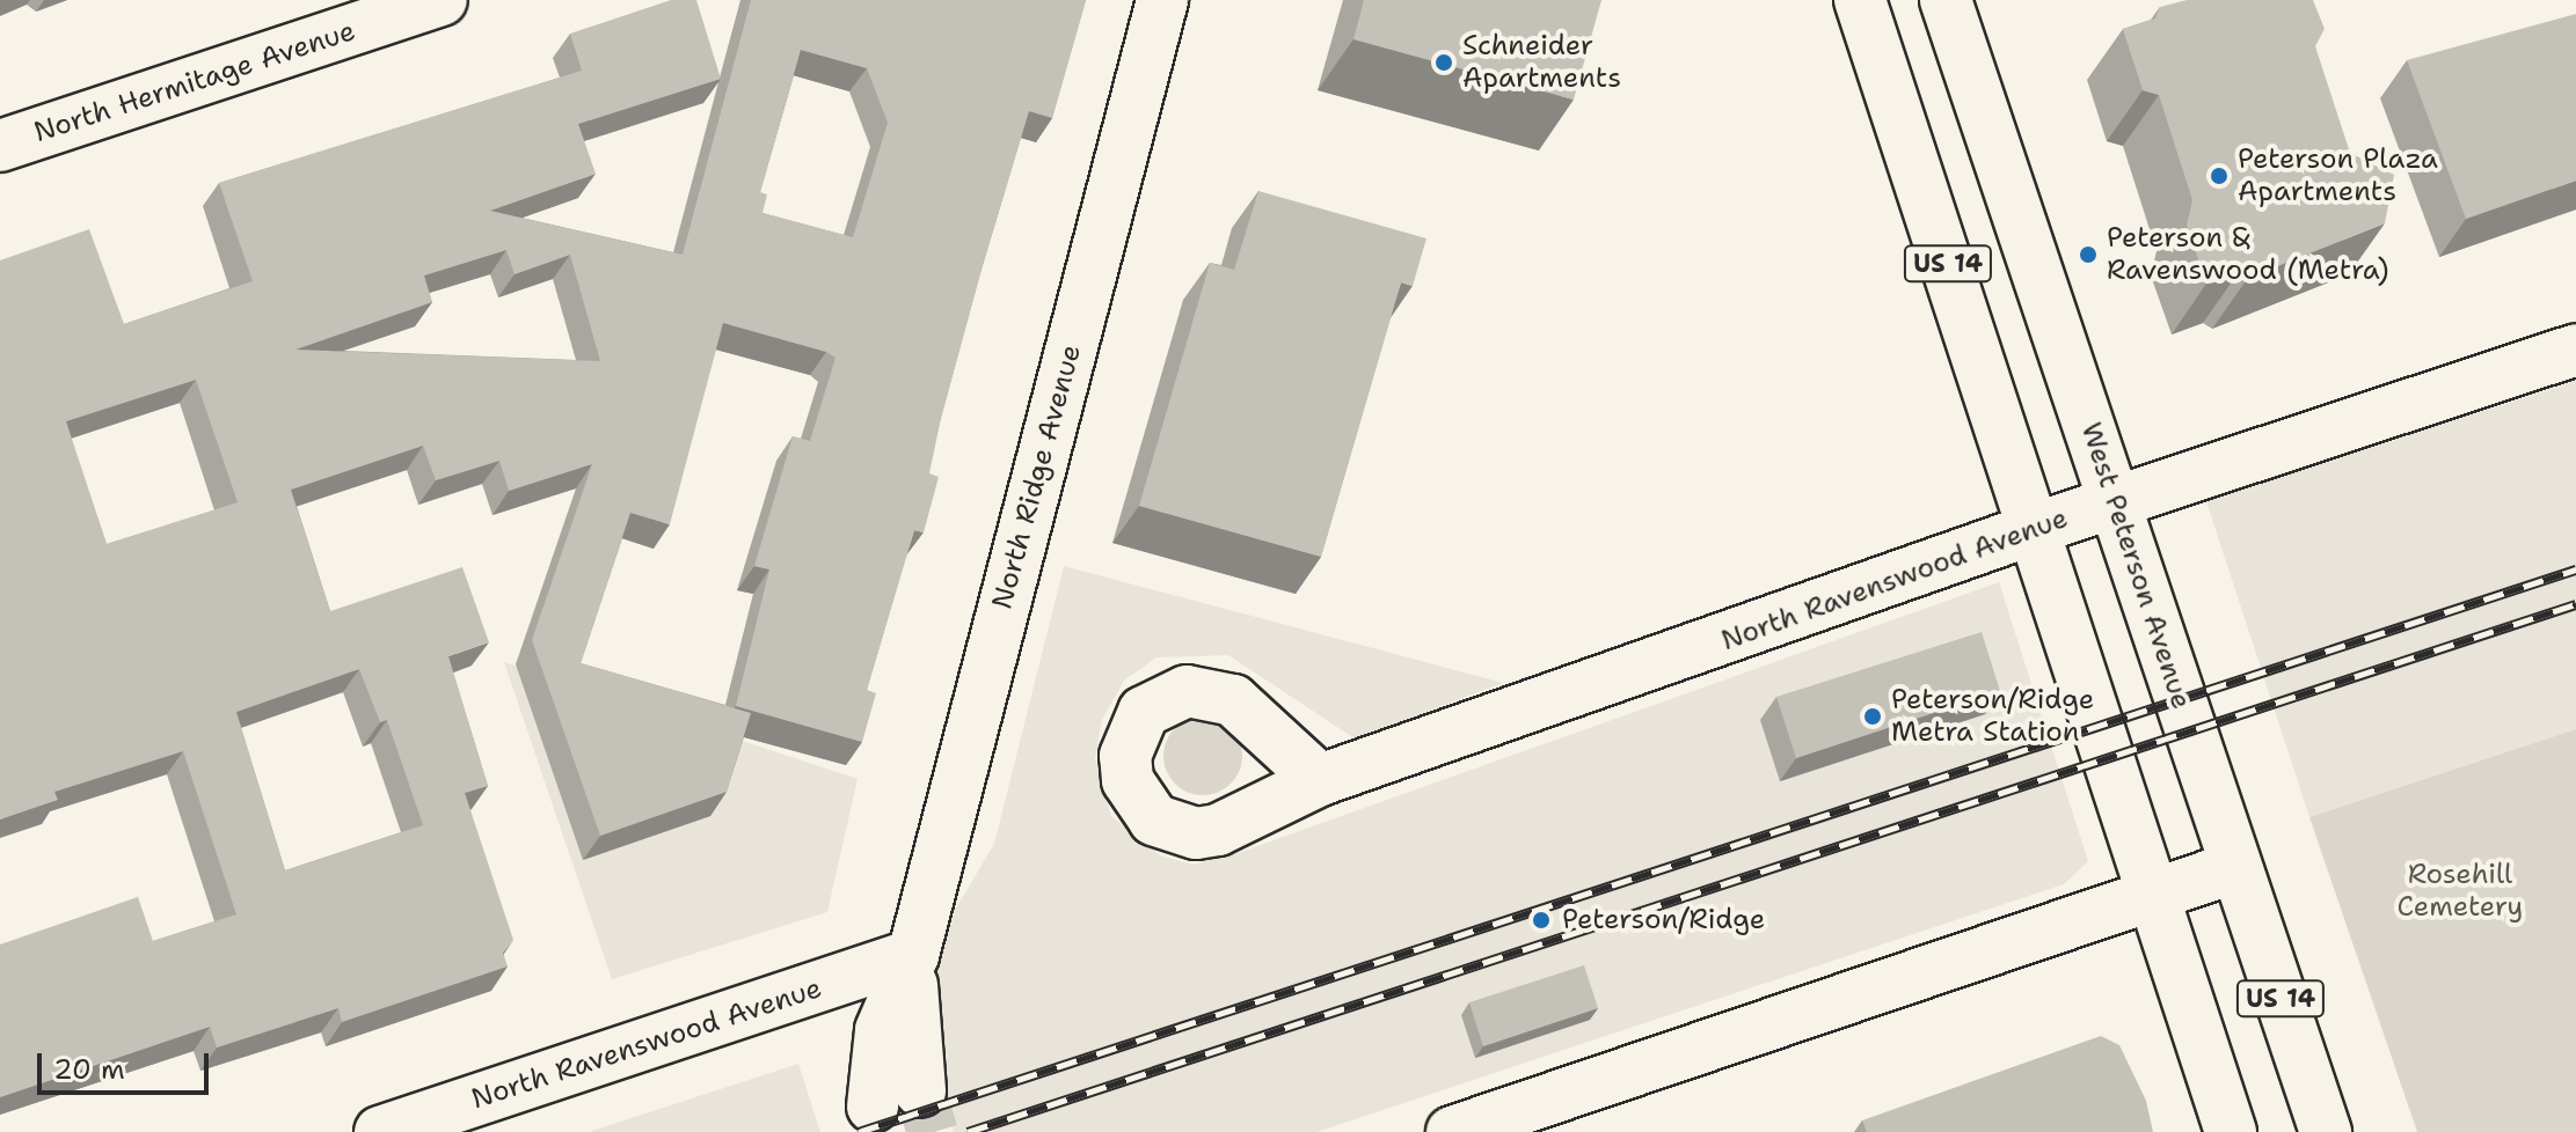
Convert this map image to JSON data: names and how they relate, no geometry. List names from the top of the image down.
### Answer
{
  "streets": {
    "main road": [
      "North Hermitage Avenue",
      "US 14",
      "North Ridge Avenue",
      "West Peterson Avenue",
      "North Ravenswood Avenue"
    ]
  },
  "crossings": [
    ["US 14", "North Ravenswood Avenue"],
    ["North Ridge Avenue", "North Ravenswood Avenue"],
    ["West Peterson Avenue", "North Ravenswood Avenue"]
  ],
  "parks": ["Rosehill Cemetery"],
  "places": [
    "Schneider Apartments",
    "Peterson Plaza Apartments",
    "Peterson & Ravenswood (Metra)",
    "Peterson/Ridge Metra Station",
    "Peterson/Ridge"
  ],
  "scale_bar": "20 m"
}
